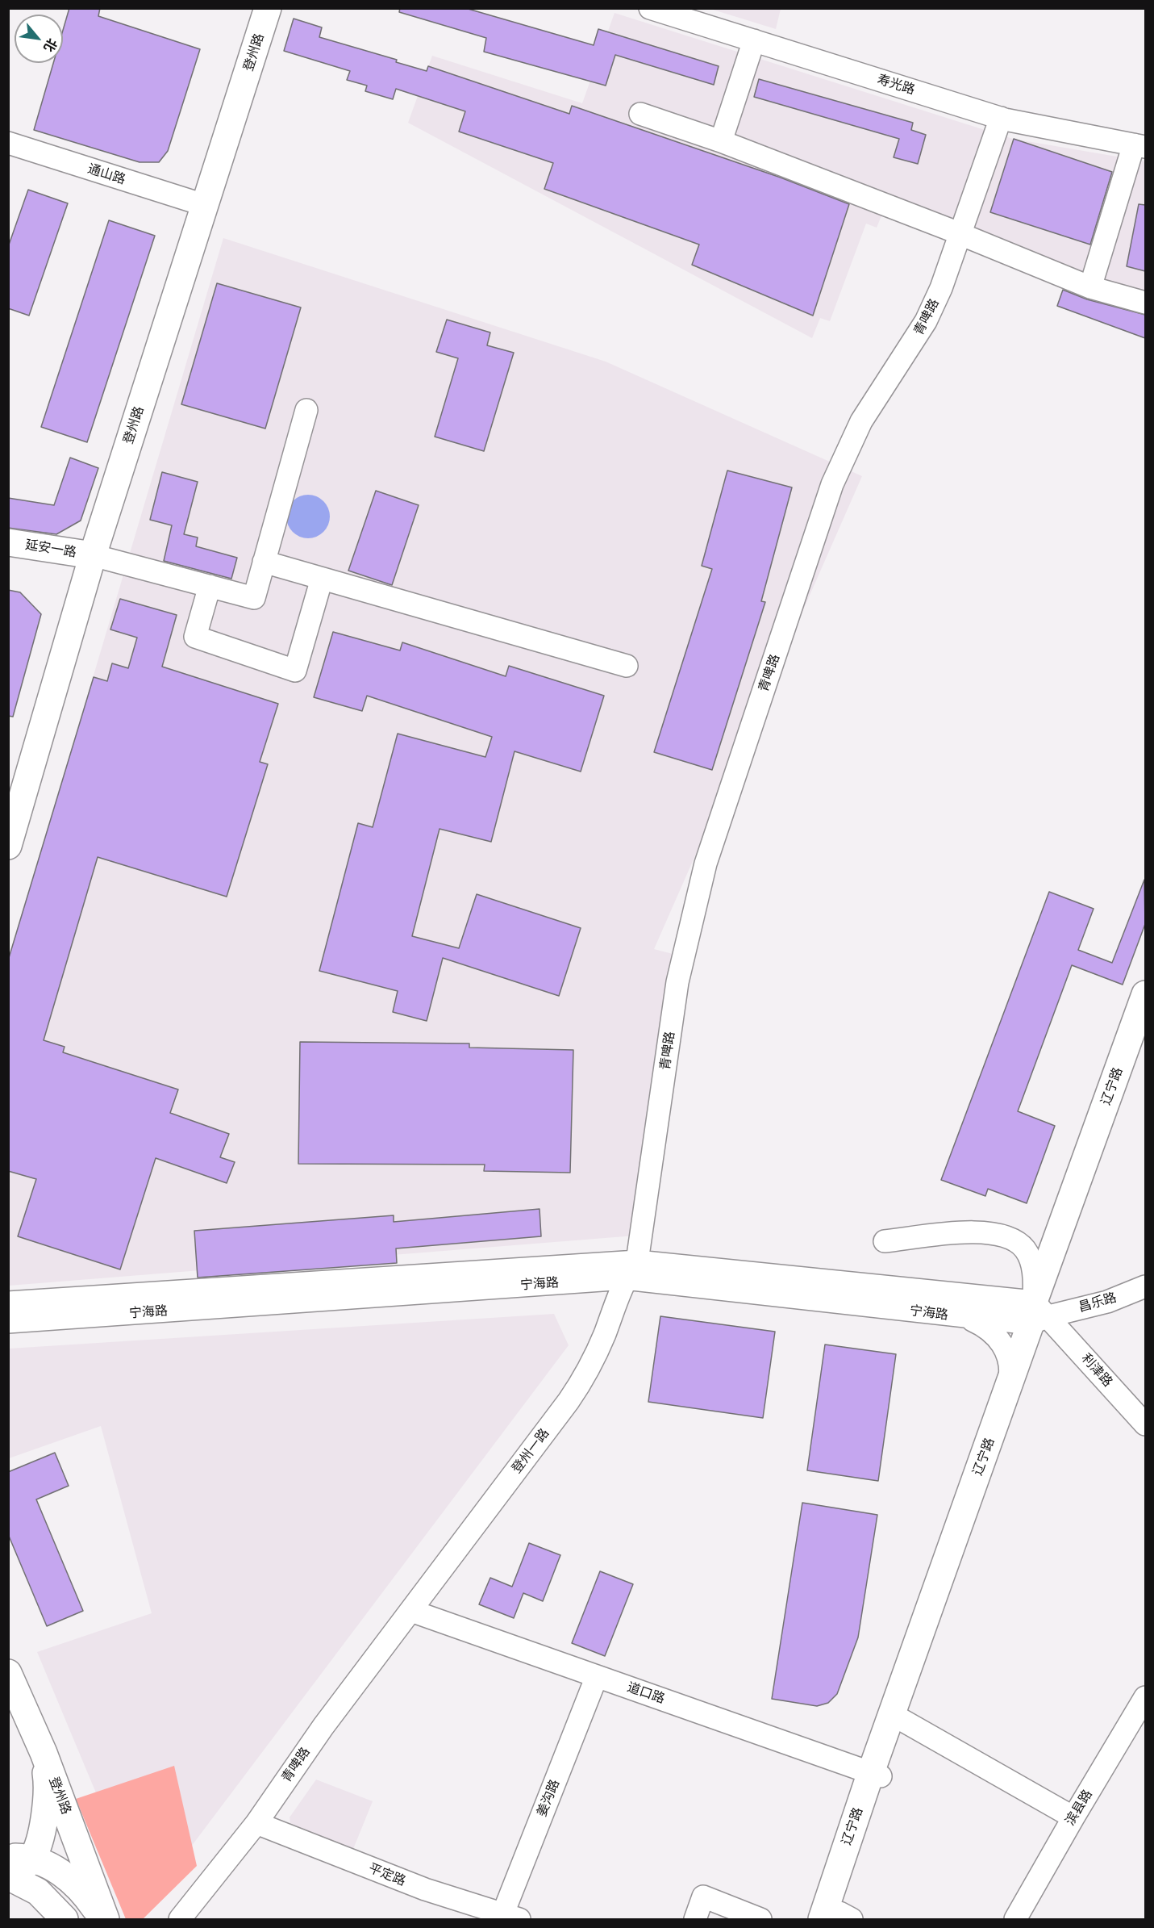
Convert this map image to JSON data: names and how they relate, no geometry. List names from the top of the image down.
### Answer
{
  "streets": {
    "main road": ["登州路", "延安一路", "辽宁路"],
    "street": [
      "寿光路",
      "通山路",
      "青啤路",
      "宁海路",
      "昌乐路",
      "利津路",
      "登州一路",
      "道口路",
      "姜沟路",
      "滨县路",
      "平定路"
    ]
  },
  "crossings": [
    ["登州路", "通山路"],
    ["登州路", "延安一路"],
    ["寿光路", "青啤路"],
    ["青啤路", "宁海路"],
    ["青啤路", "登州一路"],
    ["青啤路", "道口路"],
    ["青啤路", "平定路"],
    ["辽宁路", "宁海路"],
    ["辽宁路", "昌乐路"],
    ["辽宁路", "利津路"],
    ["辽宁路", "道口路"],
    ["宁海路", "昌乐路"],
    ["宁海路", "利津路"],
    ["宁海路", "登州一路"],
    ["昌乐路", "利津路"],
    ["登州一路", "道口路"],
    ["道口路", "姜沟路"],
    ["姜沟路", "平定路"]
  ],
  "north": "bottom right"
}
